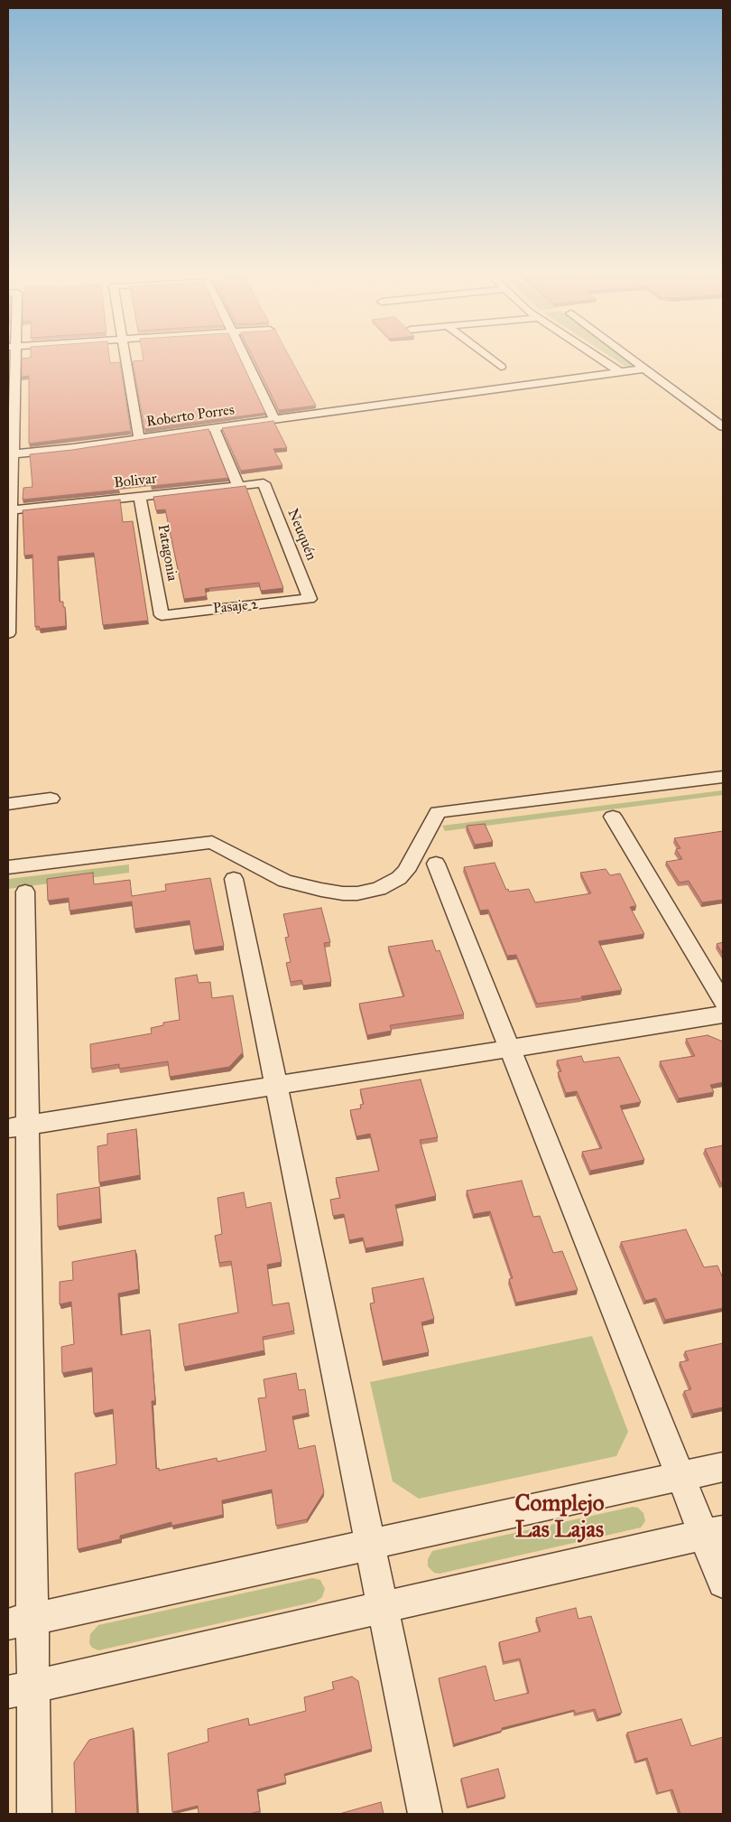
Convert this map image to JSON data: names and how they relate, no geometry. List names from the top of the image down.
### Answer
{
  "streets": {
    "street": [
      "Roberto Porres",
      "Bolivar",
      "Neuquén",
      "Patagonia",
      "Pasaje 2"
    ]
  },
  "crossings": [
    ["Bolivar", "Neuquén"],
    ["Bolivar", "Patagonia"],
    ["Neuquén", "Pasaje 2"],
    ["Patagonia", "Pasaje 2"]
  ],
  "districts": ["Complejo Las Lajas"]
}
